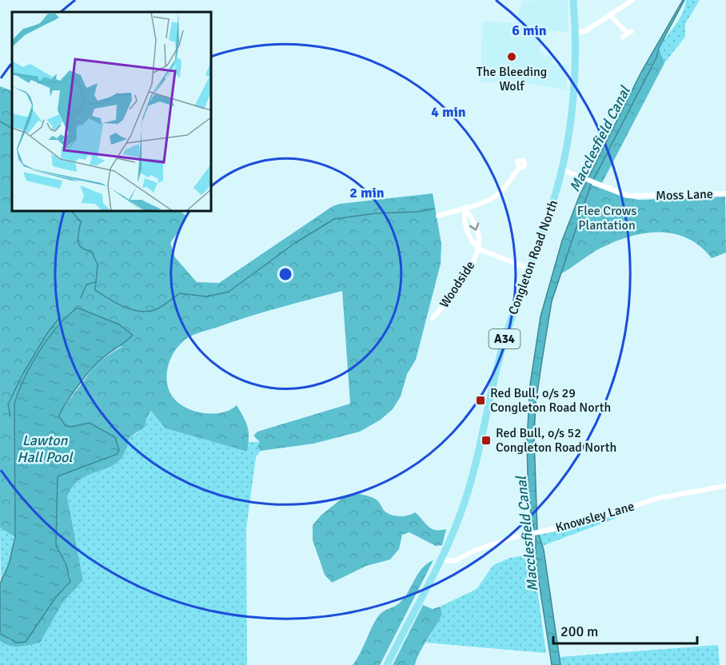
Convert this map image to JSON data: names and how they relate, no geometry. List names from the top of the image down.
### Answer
{
  "streets": {
    "highway": ["Congleton Road North", "A34"],
    "street": ["Moss Lane", "Woodside", "Knowsley Lane"]
  },
  "crossings": [
    ["Moss Lane", "Congleton Road North"],
    ["Congleton Road North", "Knowsley Lane"]
  ],
  "water": ["Macclesfield Canal", "Lawton Hall Pool"],
  "parks": ["Flee Crows Plantation"],
  "places": {
    "other": ["The Bleeding Wolf"],
    "transit": ["Red Bull, o/s 29 Congleton Road North", "Red Bull, o/s 52 Congleton Road North"]
  },
  "scale_bar": "200 m",
  "rings": ["6 min", "4 min", "2 min"]
}
